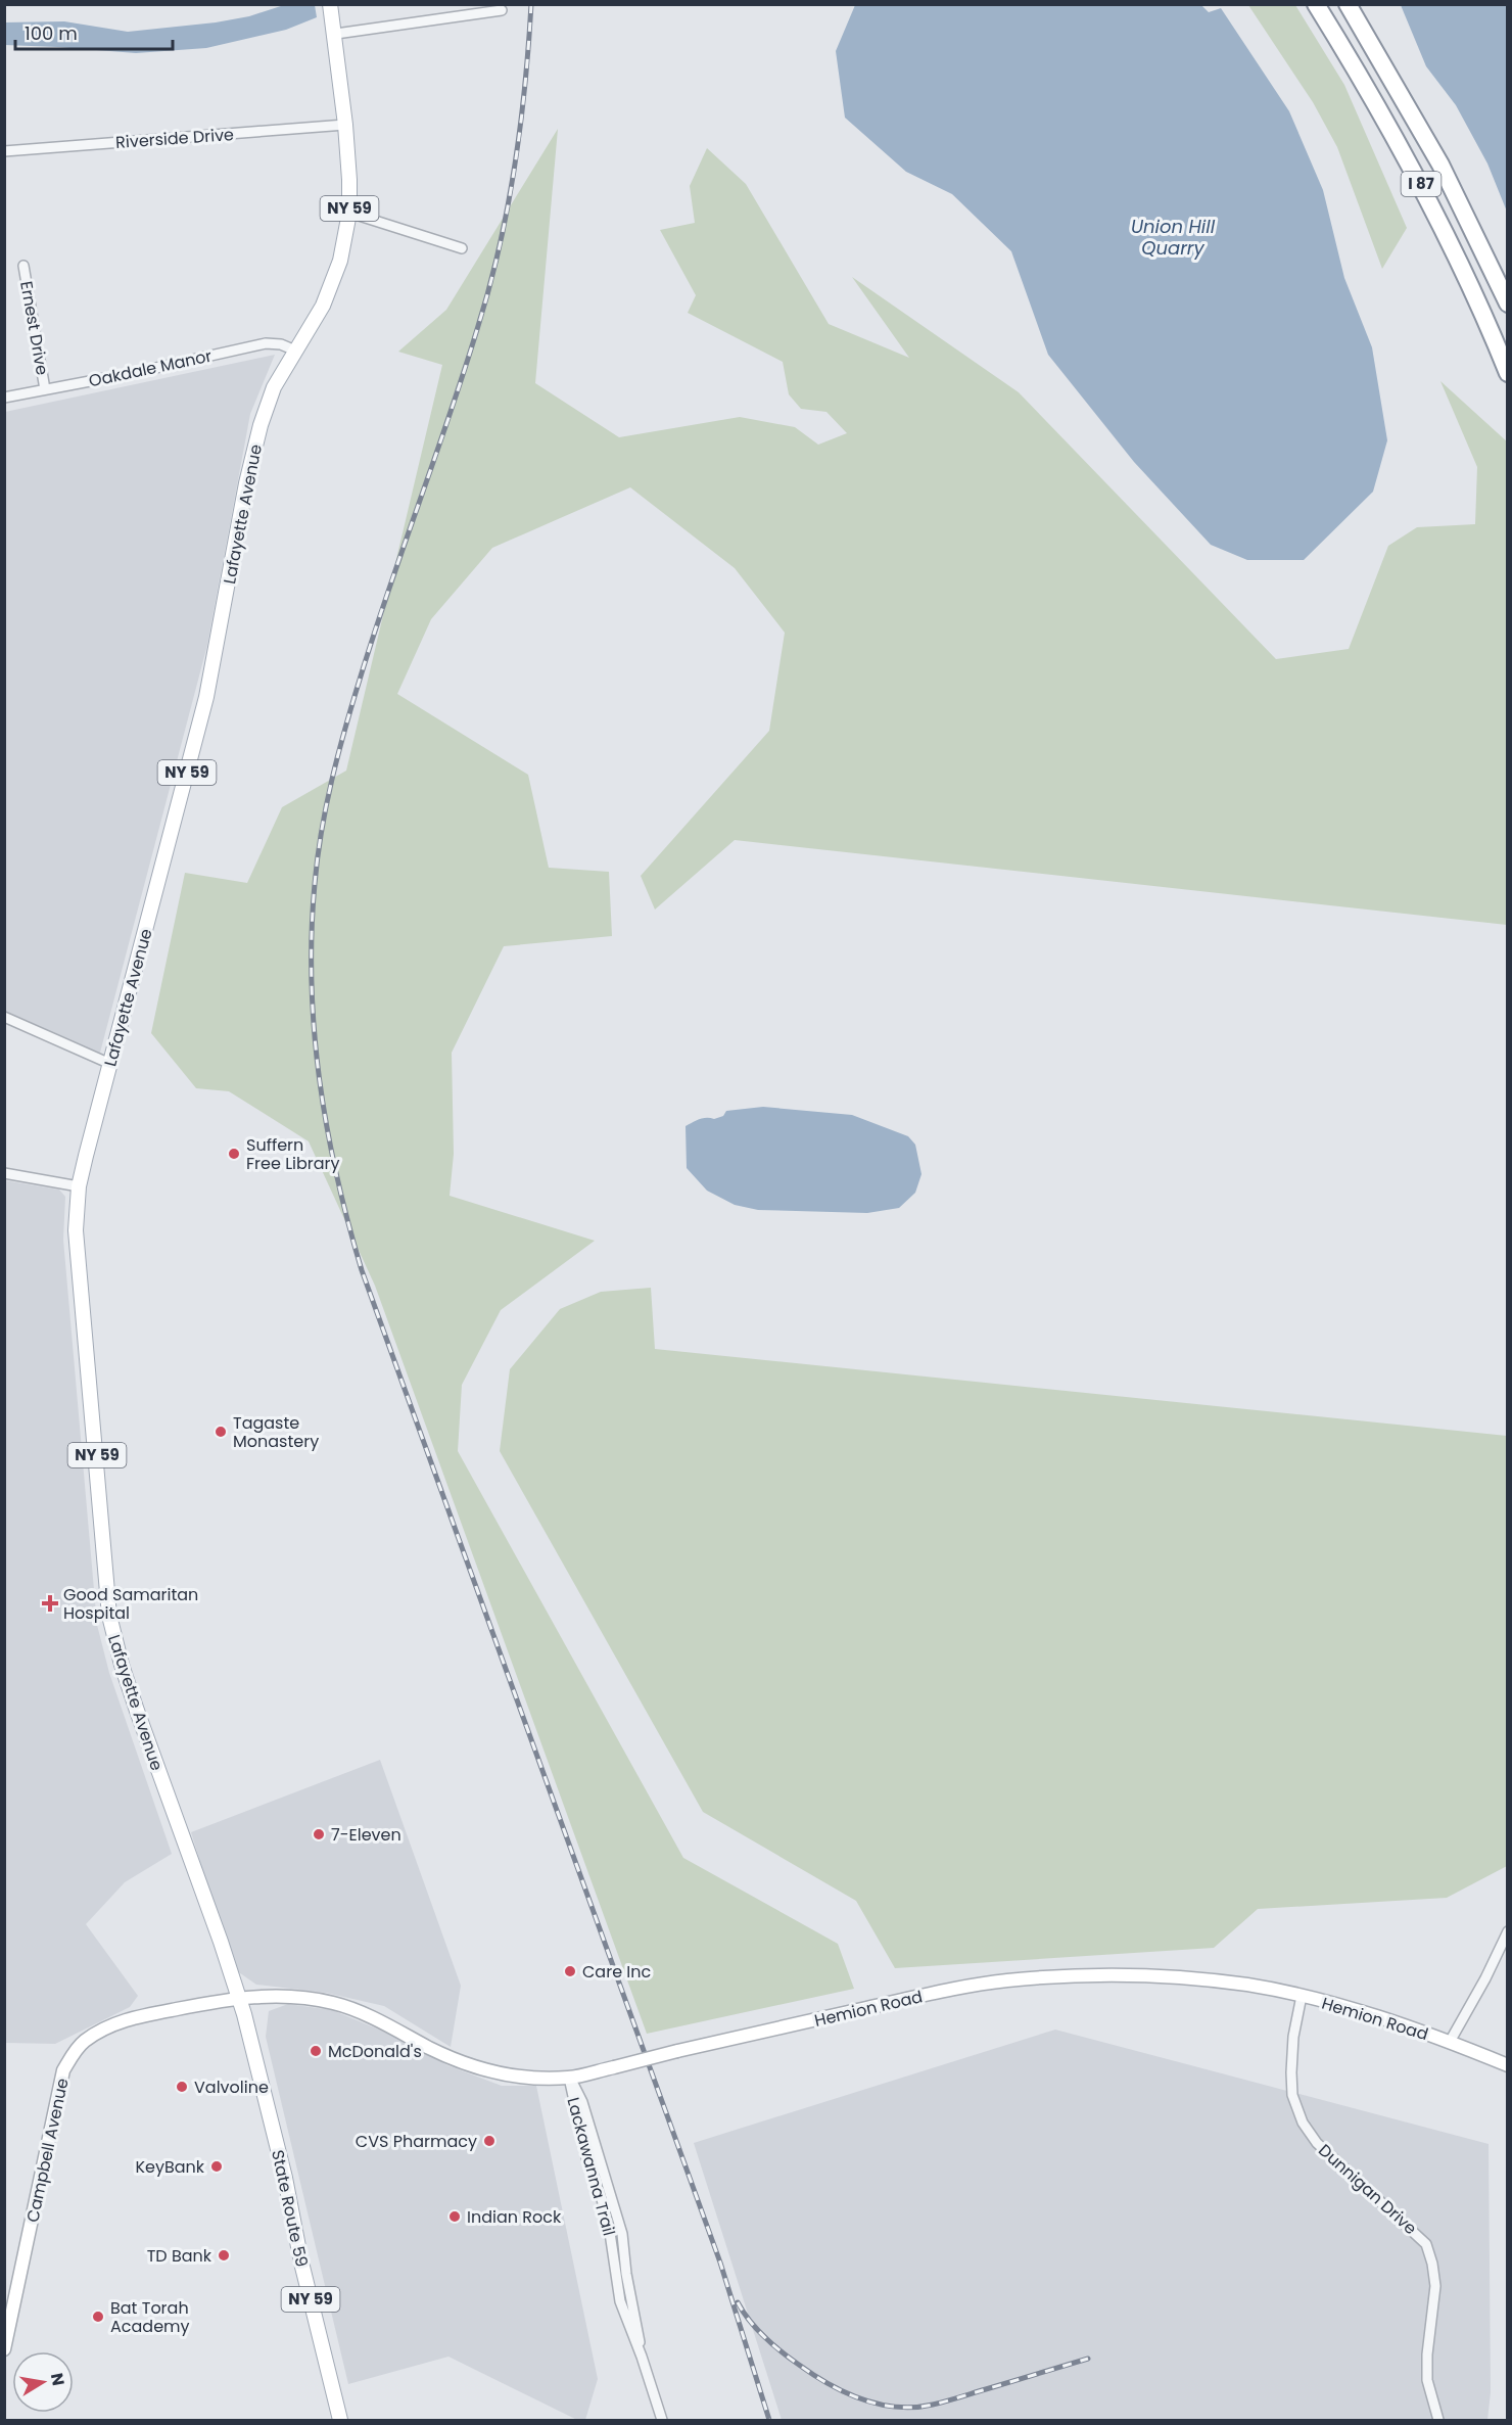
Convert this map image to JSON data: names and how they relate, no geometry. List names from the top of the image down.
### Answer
{
  "streets": {
    "highway": ["I 87"],
    "main road": ["NY 59", "Lafayette Avenue", "State Route 59"],
    "street": [
      "Riverside Drive",
      "Ernest Drive",
      "Oakdale Manor",
      "Hemion Road",
      "Campbell Avenue",
      "Lackawanna Trail",
      "Dunnigan Drive"
    ]
  },
  "crossings": [
    ["Riverside Drive", "Lafayette Avenue"],
    ["Ernest Drive", "Oakdale Manor"],
    ["Oakdale Manor", "Lafayette Avenue"],
    ["Lafayette Avenue", "Hemion Road"],
    ["Lafayette Avenue", "Campbell Avenue"],
    ["Lafayette Avenue", "State Route 59"],
    ["Hemion Road", "Campbell Avenue"],
    ["Hemion Road", "Lackawanna Trail"],
    ["Hemion Road", "Dunnigan Drive"],
    ["Hemion Road", "State Route 59"],
    ["Campbell Avenue", "State Route 59"]
  ],
  "water": ["Union Hill Quarry"],
  "places": {
    "other": [
      "Suffern Free Library",
      "Tagaste Monastery",
      "7-Eleven",
      "Care Inc",
      "McDonald's",
      "Valvoline",
      "CVS Pharmacy",
      "KeyBank",
      "Indian Rock",
      "TD Bank",
      "Bat Torah Academy"
    ],
    "health": ["Good Samaritan Hospital"]
  },
  "scale_bar": "100 m",
  "north": "right"
}
